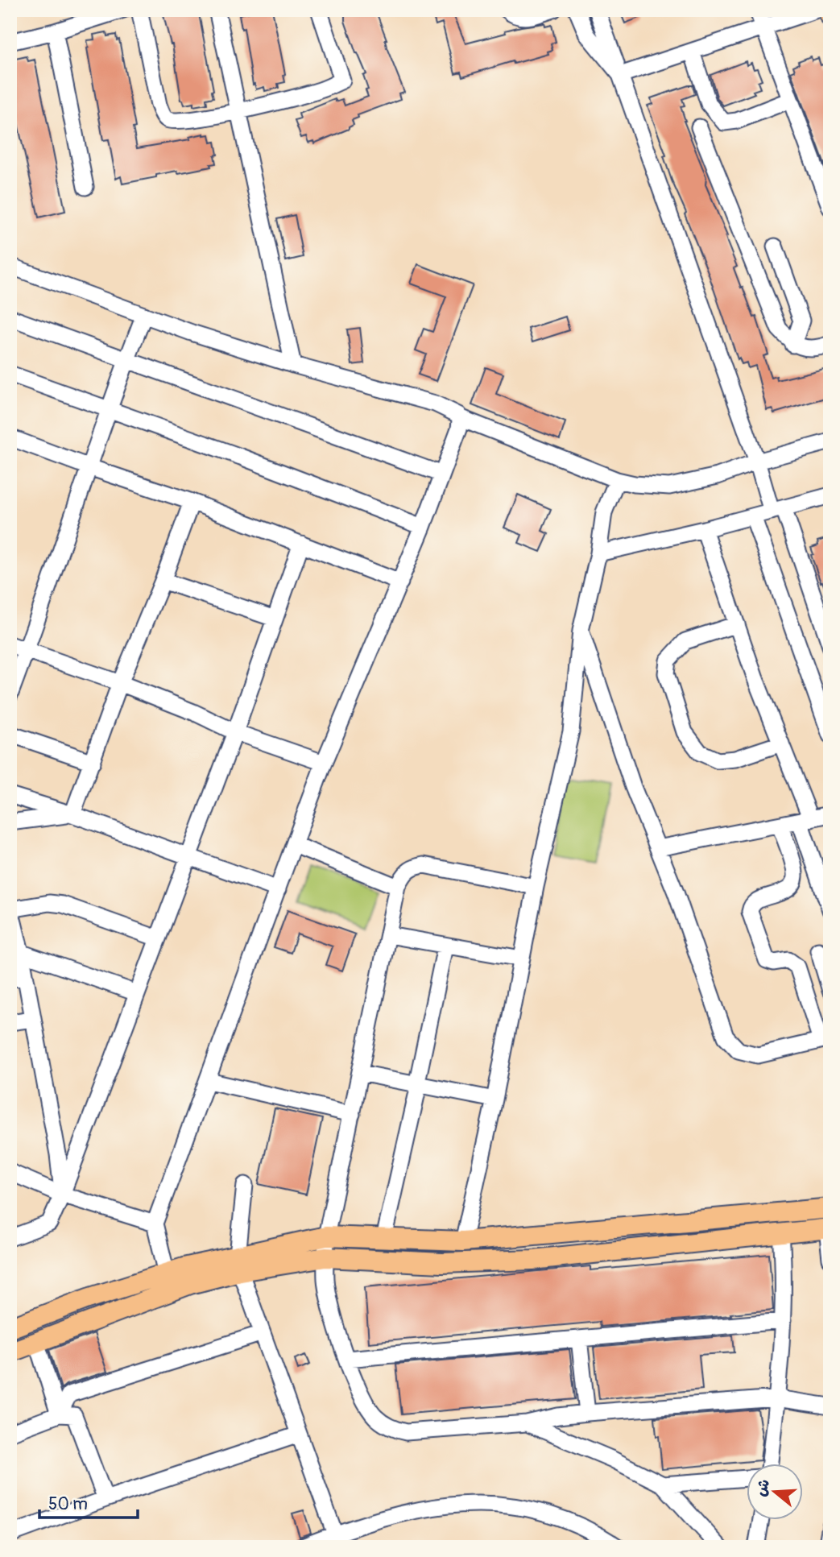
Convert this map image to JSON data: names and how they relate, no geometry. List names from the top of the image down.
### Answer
{
  "scale_bar": "50 m",
  "north": "left"
}
